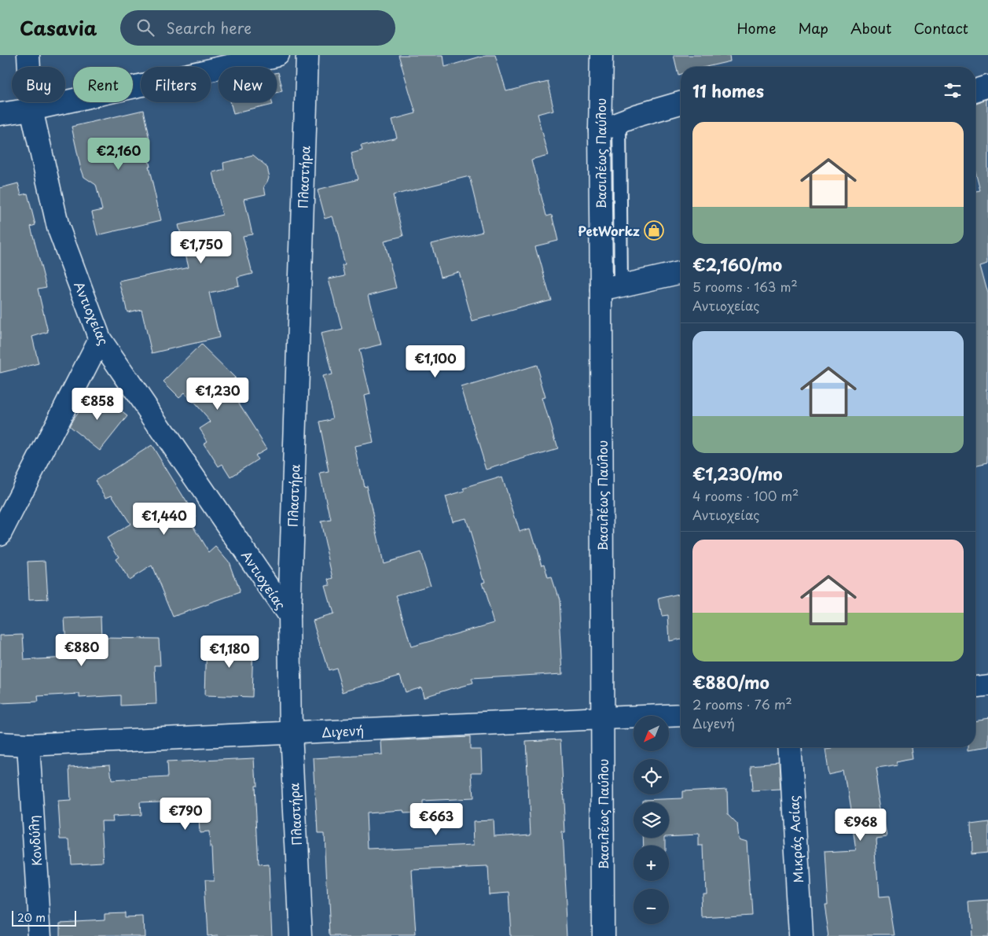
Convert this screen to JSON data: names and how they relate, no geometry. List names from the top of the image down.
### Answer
{
  "streets": {
    "street": [
      "Βασιλέως Παύλου",
      "Πλαστήρα",
      "Αντιοχείας",
      "Διγενή",
      "Μικράς Ασίας",
      "Κονδύλη"
    ]
  },
  "crossings": [
    ["Βασιλέως Παύλου", "Διγενή"],
    ["Πλαστήρα", "Αντιοχείας"],
    ["Πλαστήρα", "Διγενή"],
    ["Διγενή", "Κονδύλη"]
  ],
  "places": {
    "shop": ["PetWorkz"]
  },
  "scale_bar": "20 m",
  "north": "bottom left",
  "page": {
    "header": "Casavia",
    "search": "Search here",
    "nav": [
      "Home",
      "Map",
      "About",
      "Contact"
    ],
    "chip": [
      "Buy",
      "Rent",
      "Filters",
      "New"
    ],
    "heading": "11 homes",
    "list": [
      {
        "name": "€2,160/mo",
        "note": "5 rooms · 163 m² · Αντιοχείας"
      },
      {
        "name": "€1,230/mo",
        "note": "4 rooms · 100 m² · Αντιοχείας"
      },
      {
        "name": "€880/mo",
        "note": "2 rooms · 76 m² · Διγενή"
      }
    ],
    "price": [
      "€2,160",
      "€1,750",
      "€1,100",
      "€1,230",
      "€858",
      "€1,440",
      "€880",
      "€1,180",
      "€790",
      "€663",
      "€968"
    ],
    "map_buttons": ["+", "−"],
    "scale": "20 m"
  }
}
